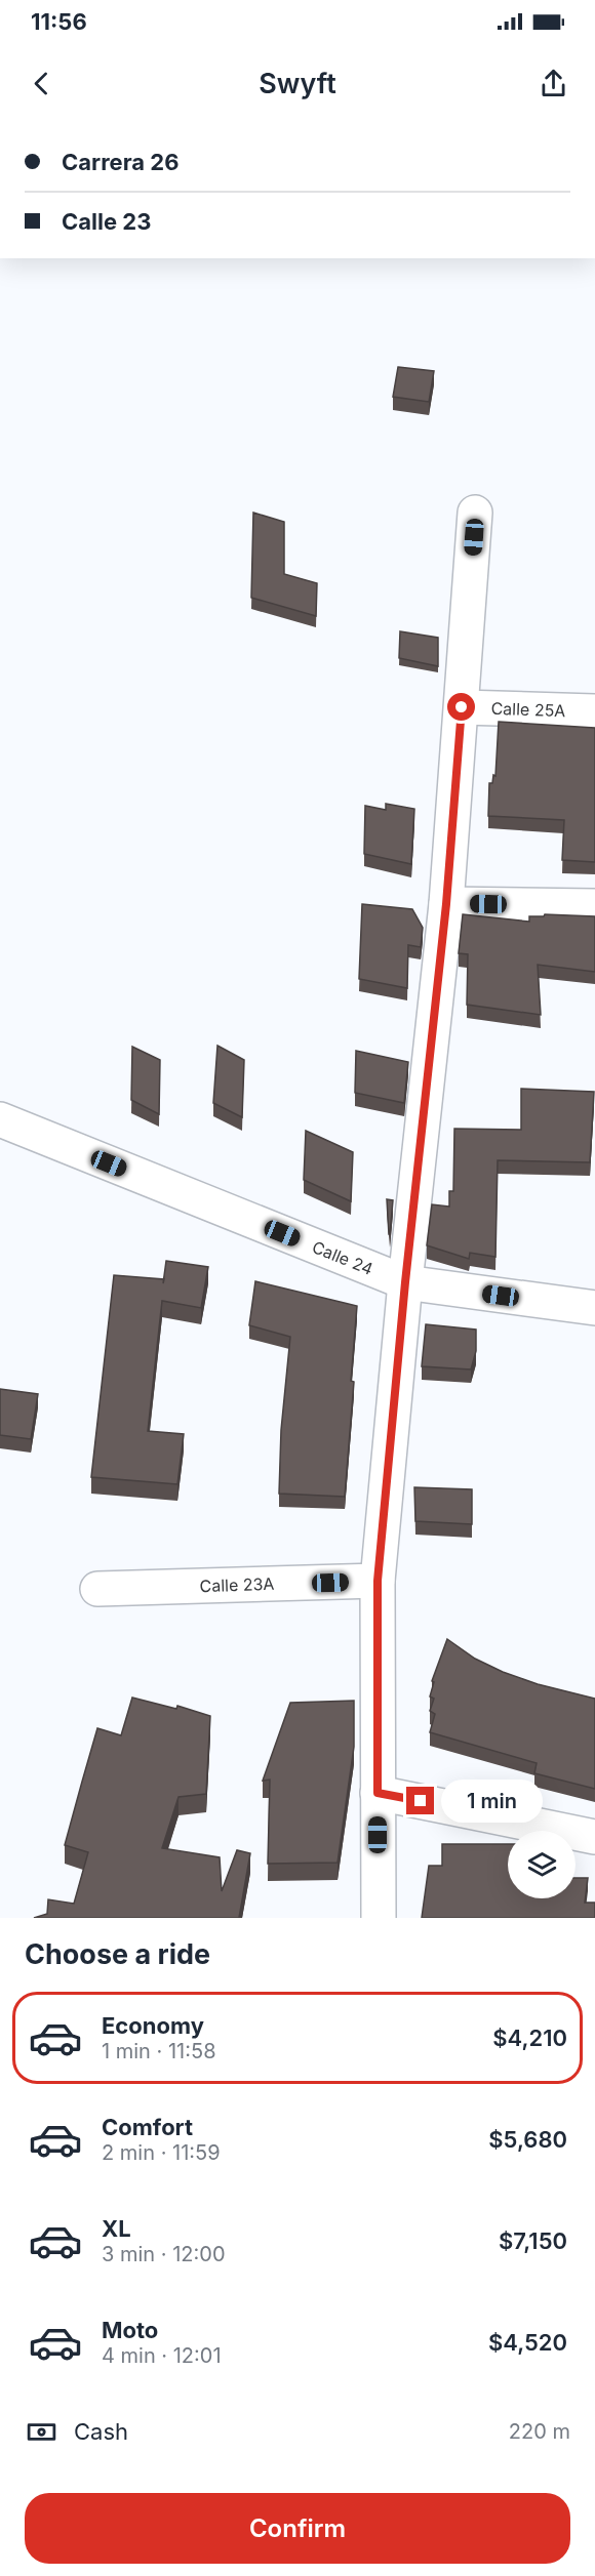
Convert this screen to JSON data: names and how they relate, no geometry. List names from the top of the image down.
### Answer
{
  "streets": {
    "street": ["Calle 25A", "Calle 24", "Calle 23A"]
  },
  "page": {
    "status": "11:56",
    "header": "Swyft",
    "banner": ["Carrera 26", "Calle 23"],
    "bubble": "1 min",
    "heading": "Choose a ride",
    "list": [
      {
        "name": "Economy",
        "note": "1 min · 11:58",
        "value": "$4,210"
      },
      {
        "name": "Comfort",
        "note": "2 min · 11:59",
        "value": "$5,680"
      },
      {
        "name": "XL",
        "note": "3 min · 12:00",
        "value": "$7,150"
      },
      {
        "name": "Moto",
        "note": "4 min · 12:01",
        "value": "$4,520"
      }
    ],
    "pay": ["Cash", "220 m"],
    "buttons": "Confirm"
  }
}
